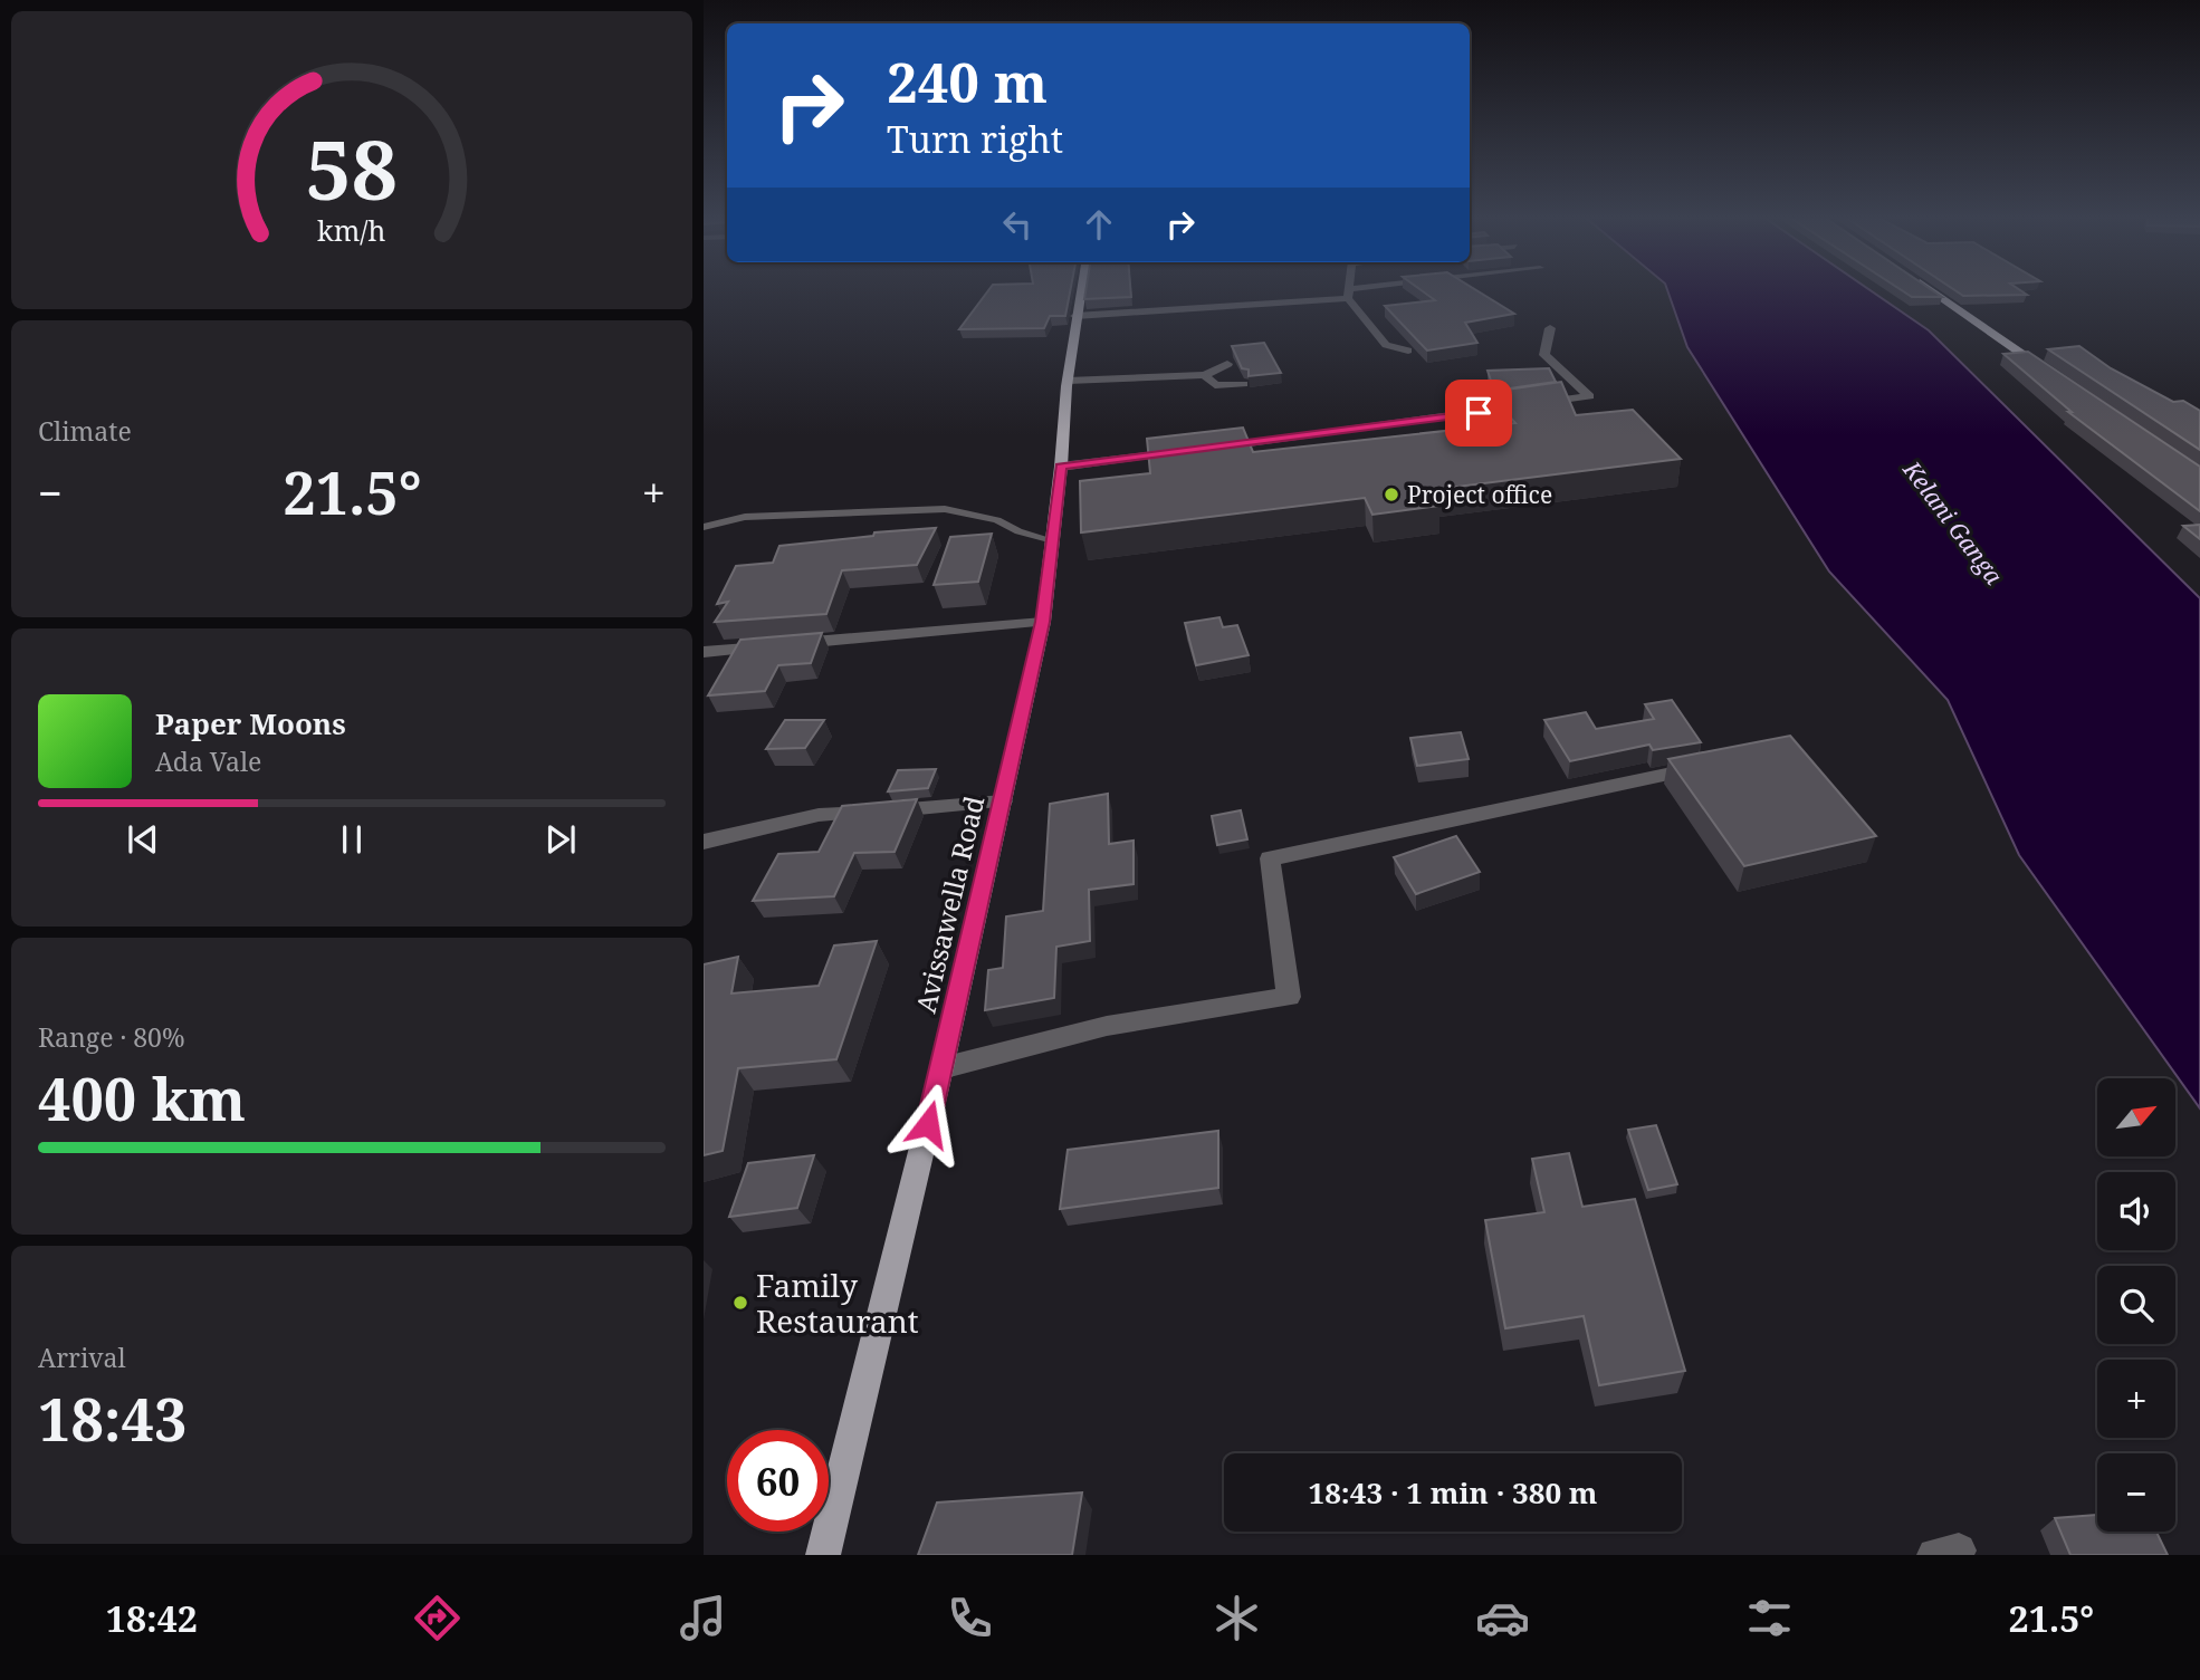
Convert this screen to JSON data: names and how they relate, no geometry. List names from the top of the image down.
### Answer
{
  "streets": {
    "main road": ["Avissawella Road"]
  },
  "water": ["Kelani Ganga"],
  "places": ["Project office", "Family Restaurant"],
  "north": "top right",
  "page": {
    "turn": ["240 m", "Turn right"],
    "tile": [
      "Climate",
      ["Range · 80%", "400 km"],
      ["Arrival", "18:43"]
    ],
    "heat": ["−", "21.5°", "+"],
    "song": ["Paper Moons", "Ada Vale"],
    "map_buttons": ["+", "−"],
    "limit": "60",
    "trip": "18:43 · 1 min · 380 m",
    "tabs": ["18:42", "21.5°"],
    "gauge": ["58", "km/h"]
  }
}
